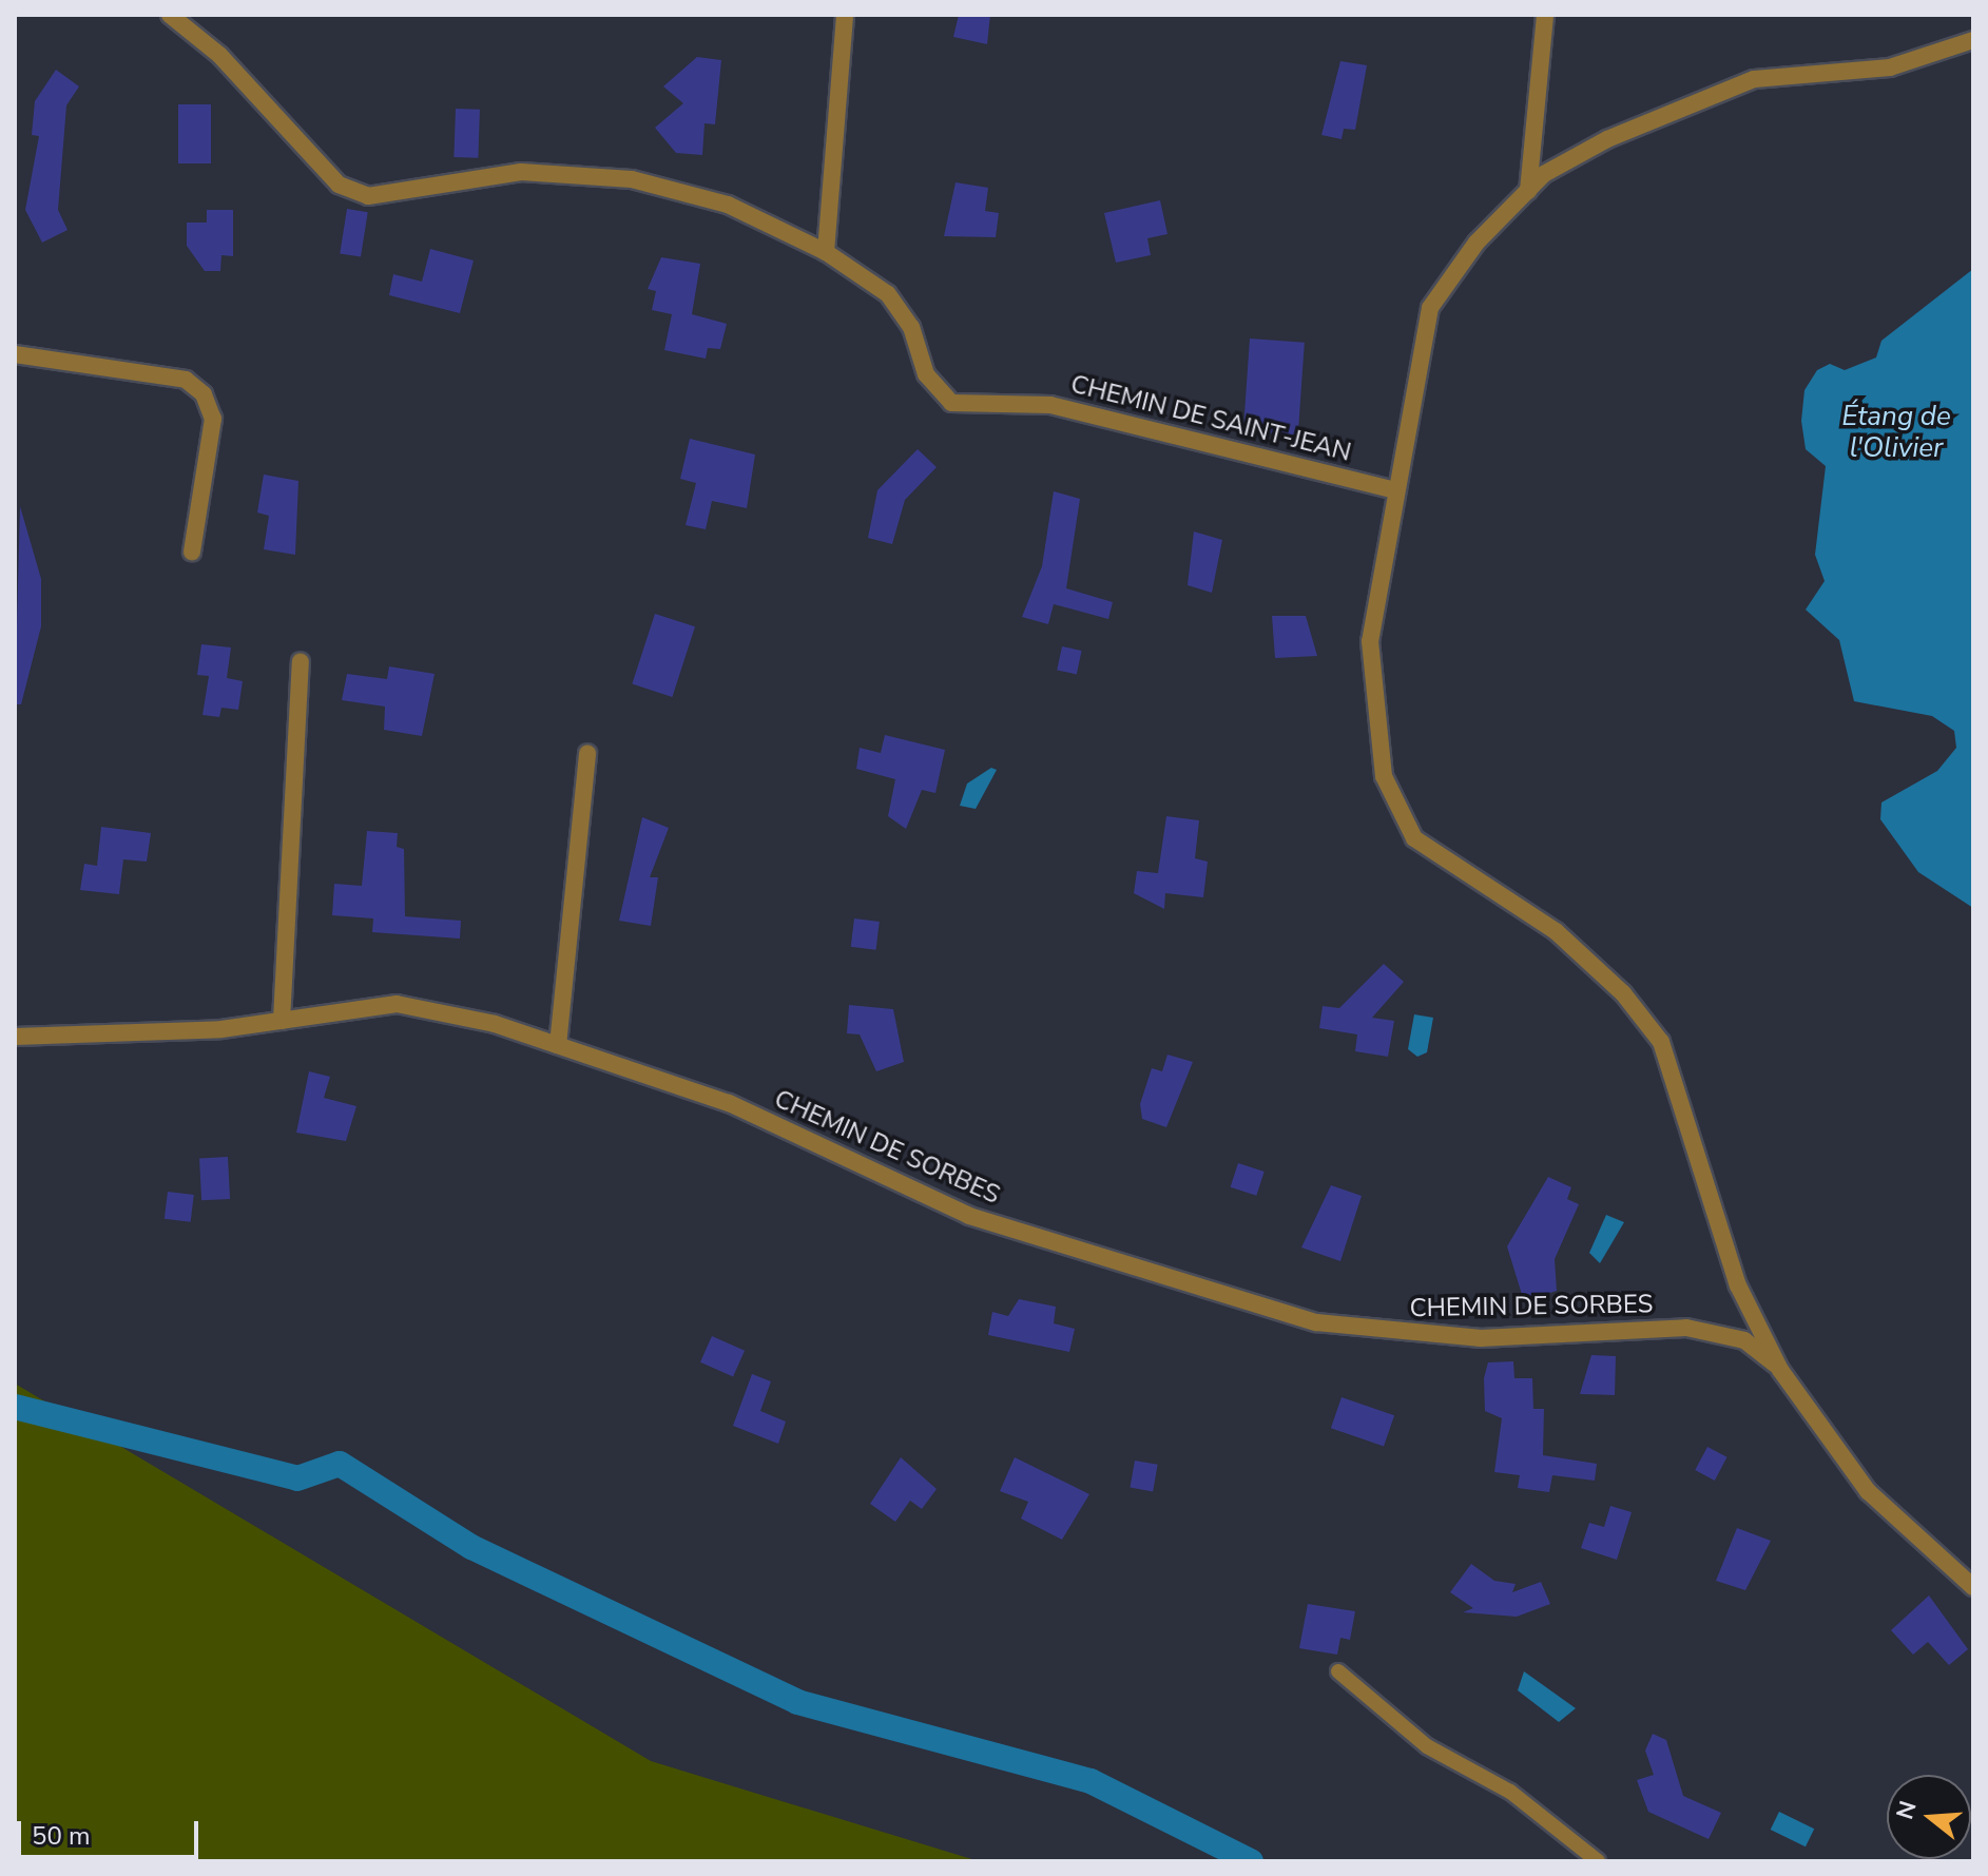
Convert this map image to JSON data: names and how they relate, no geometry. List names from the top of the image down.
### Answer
{
  "streets": {
    "street": ["CHEMIN DE SAINT-JEAN", "CHEMIN DE SORBES"]
  },
  "water": ["Étang de l'Olivier"],
  "scale_bar": "50 m",
  "north": "left"
}
